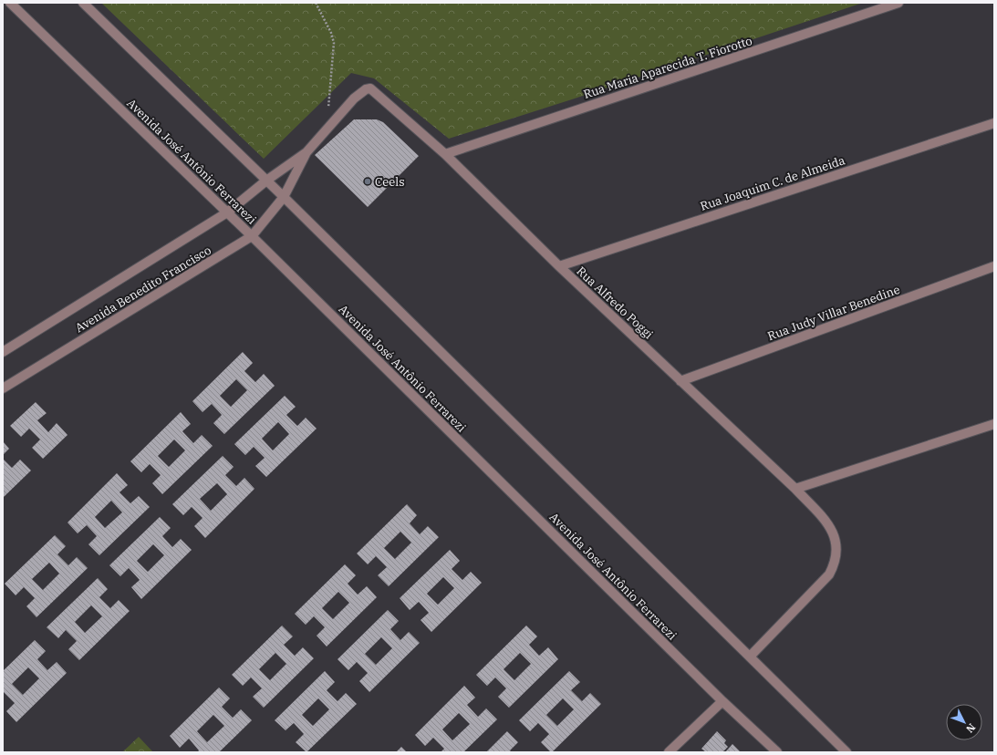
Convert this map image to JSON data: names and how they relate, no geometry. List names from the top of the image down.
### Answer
{
  "streets": {
    "street": [
      "Rua Maria Aparecida T. Fiorotto",
      "Avenida José Antônio Ferrarezi",
      "Rua Joaquim C. de Almeida",
      "Avenida Benedito Francisco",
      "Rua Alfredo Poggi",
      "Rua Judy Villar Benedine"
    ]
  },
  "crossings": [
    ["Rua Maria Aparecida T. Fiorotto", "Rua Alfredo Poggi"],
    ["Avenida José Antônio Ferrarezi", "Avenida Benedito Francisco"],
    ["Rua Joaquim C. de Almeida", "Rua Alfredo Poggi"],
    ["Rua Alfredo Poggi", "Rua Judy Villar Benedine"]
  ],
  "places": ["Ceels"],
  "north": "bottom right"
}
